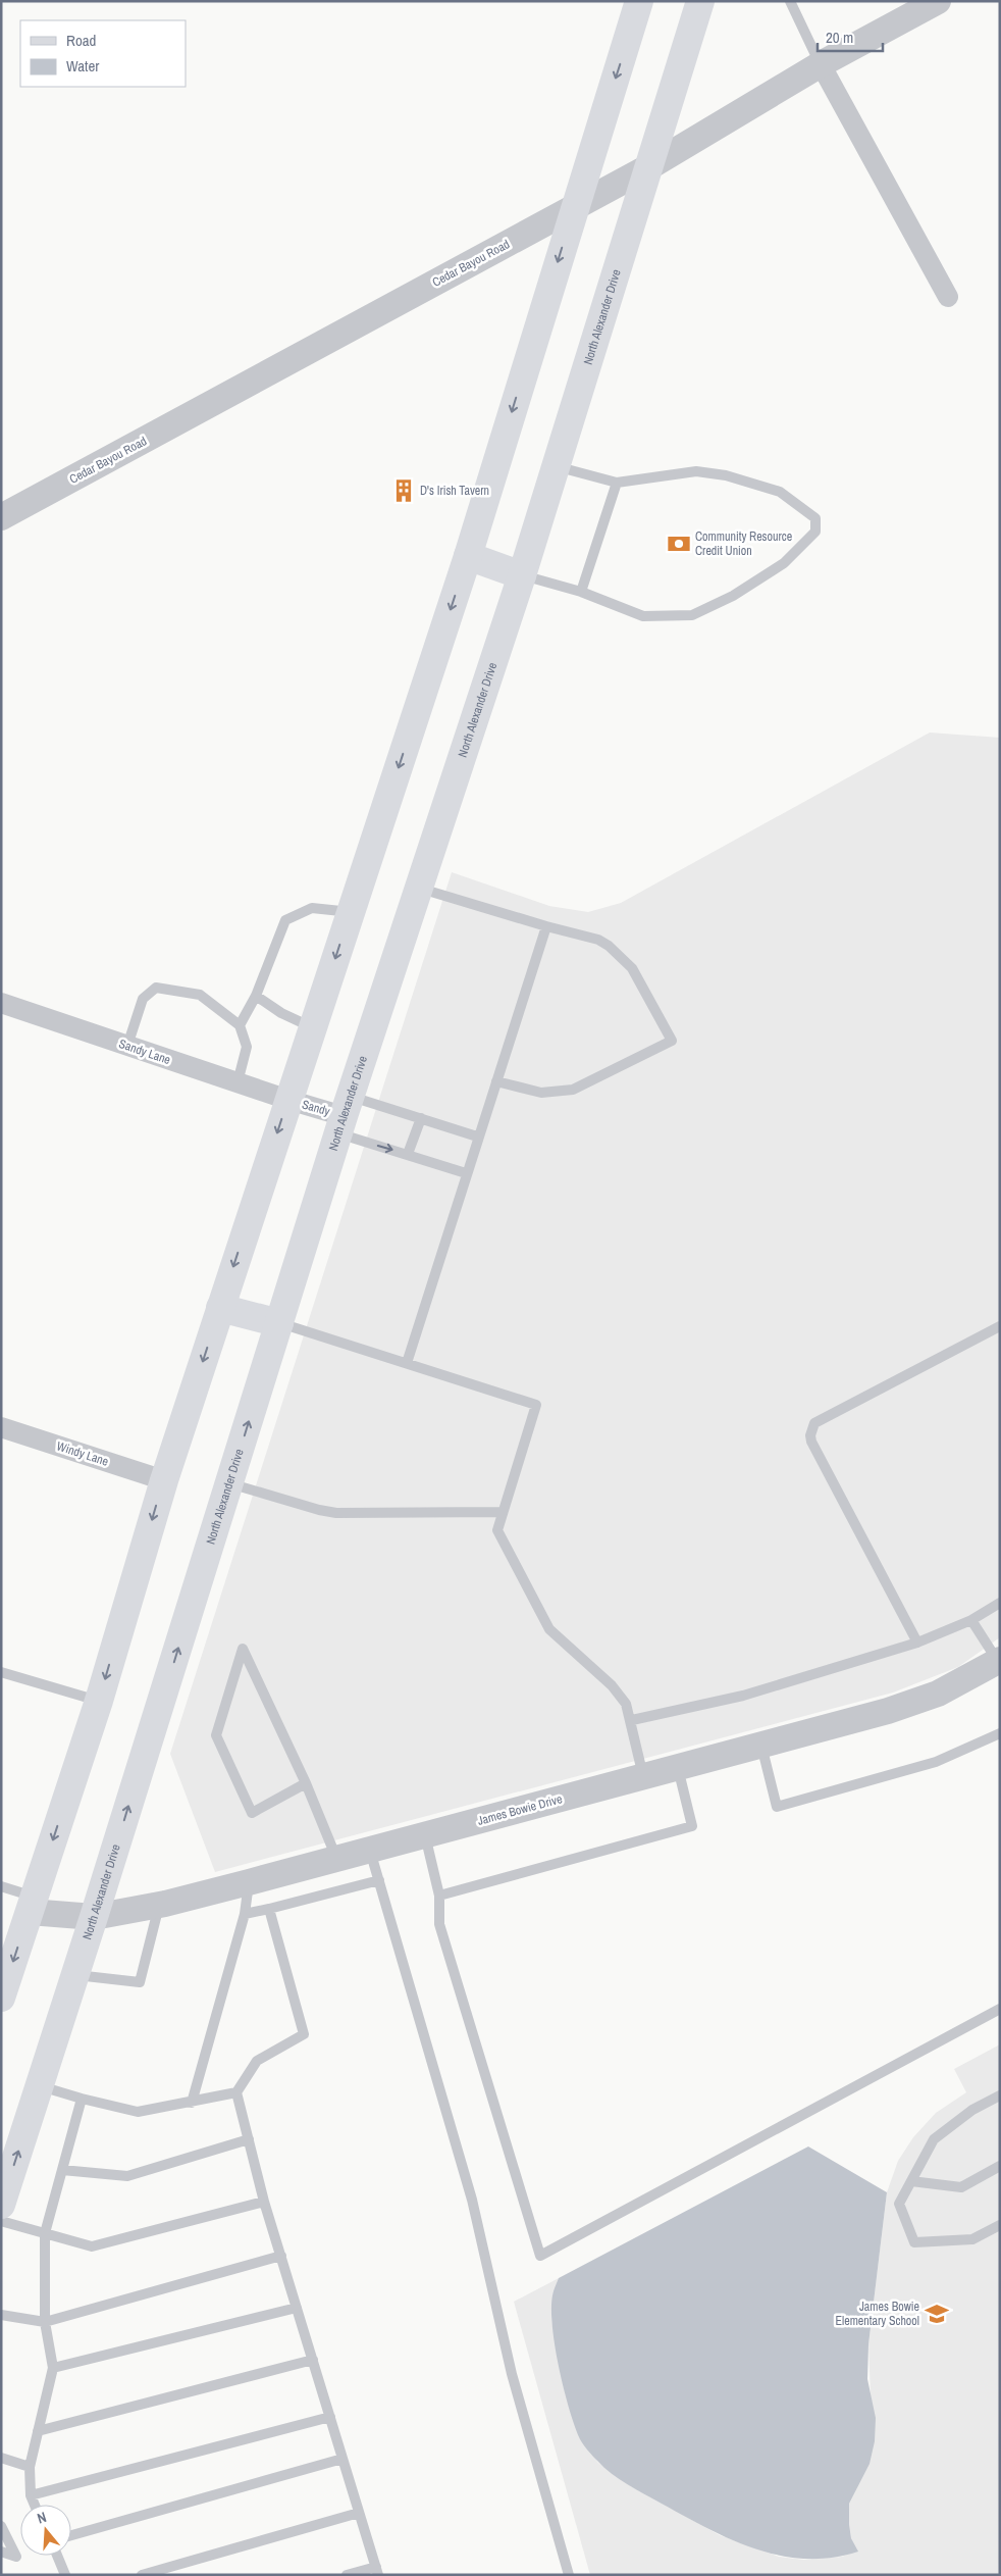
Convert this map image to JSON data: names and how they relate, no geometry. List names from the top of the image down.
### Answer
{
  "streets": {
    "main road": ["North Alexander Drive"],
    "street": [
      "Cedar Bayou Road",
      "Sandy Lane",
      "Sandy",
      "Windy Lane",
      "James Bowie Drive"
    ]
  },
  "crossings": [
    ["Cedar Bayou Road", "North Alexander Drive"],
    ["North Alexander Drive", "Sandy"],
    ["North Alexander Drive", "James Bowie Drive"],
    ["Sandy Lane", "Sandy"]
  ],
  "places": {
    "building": ["D's Irish Tavern"],
    "bank": ["Community Resource Credit Union"],
    "school or university": ["James Bowie Elementary School"]
  },
  "legend": ["Road", "Water"],
  "scale_bar": "20 m",
  "north": "top"
}
